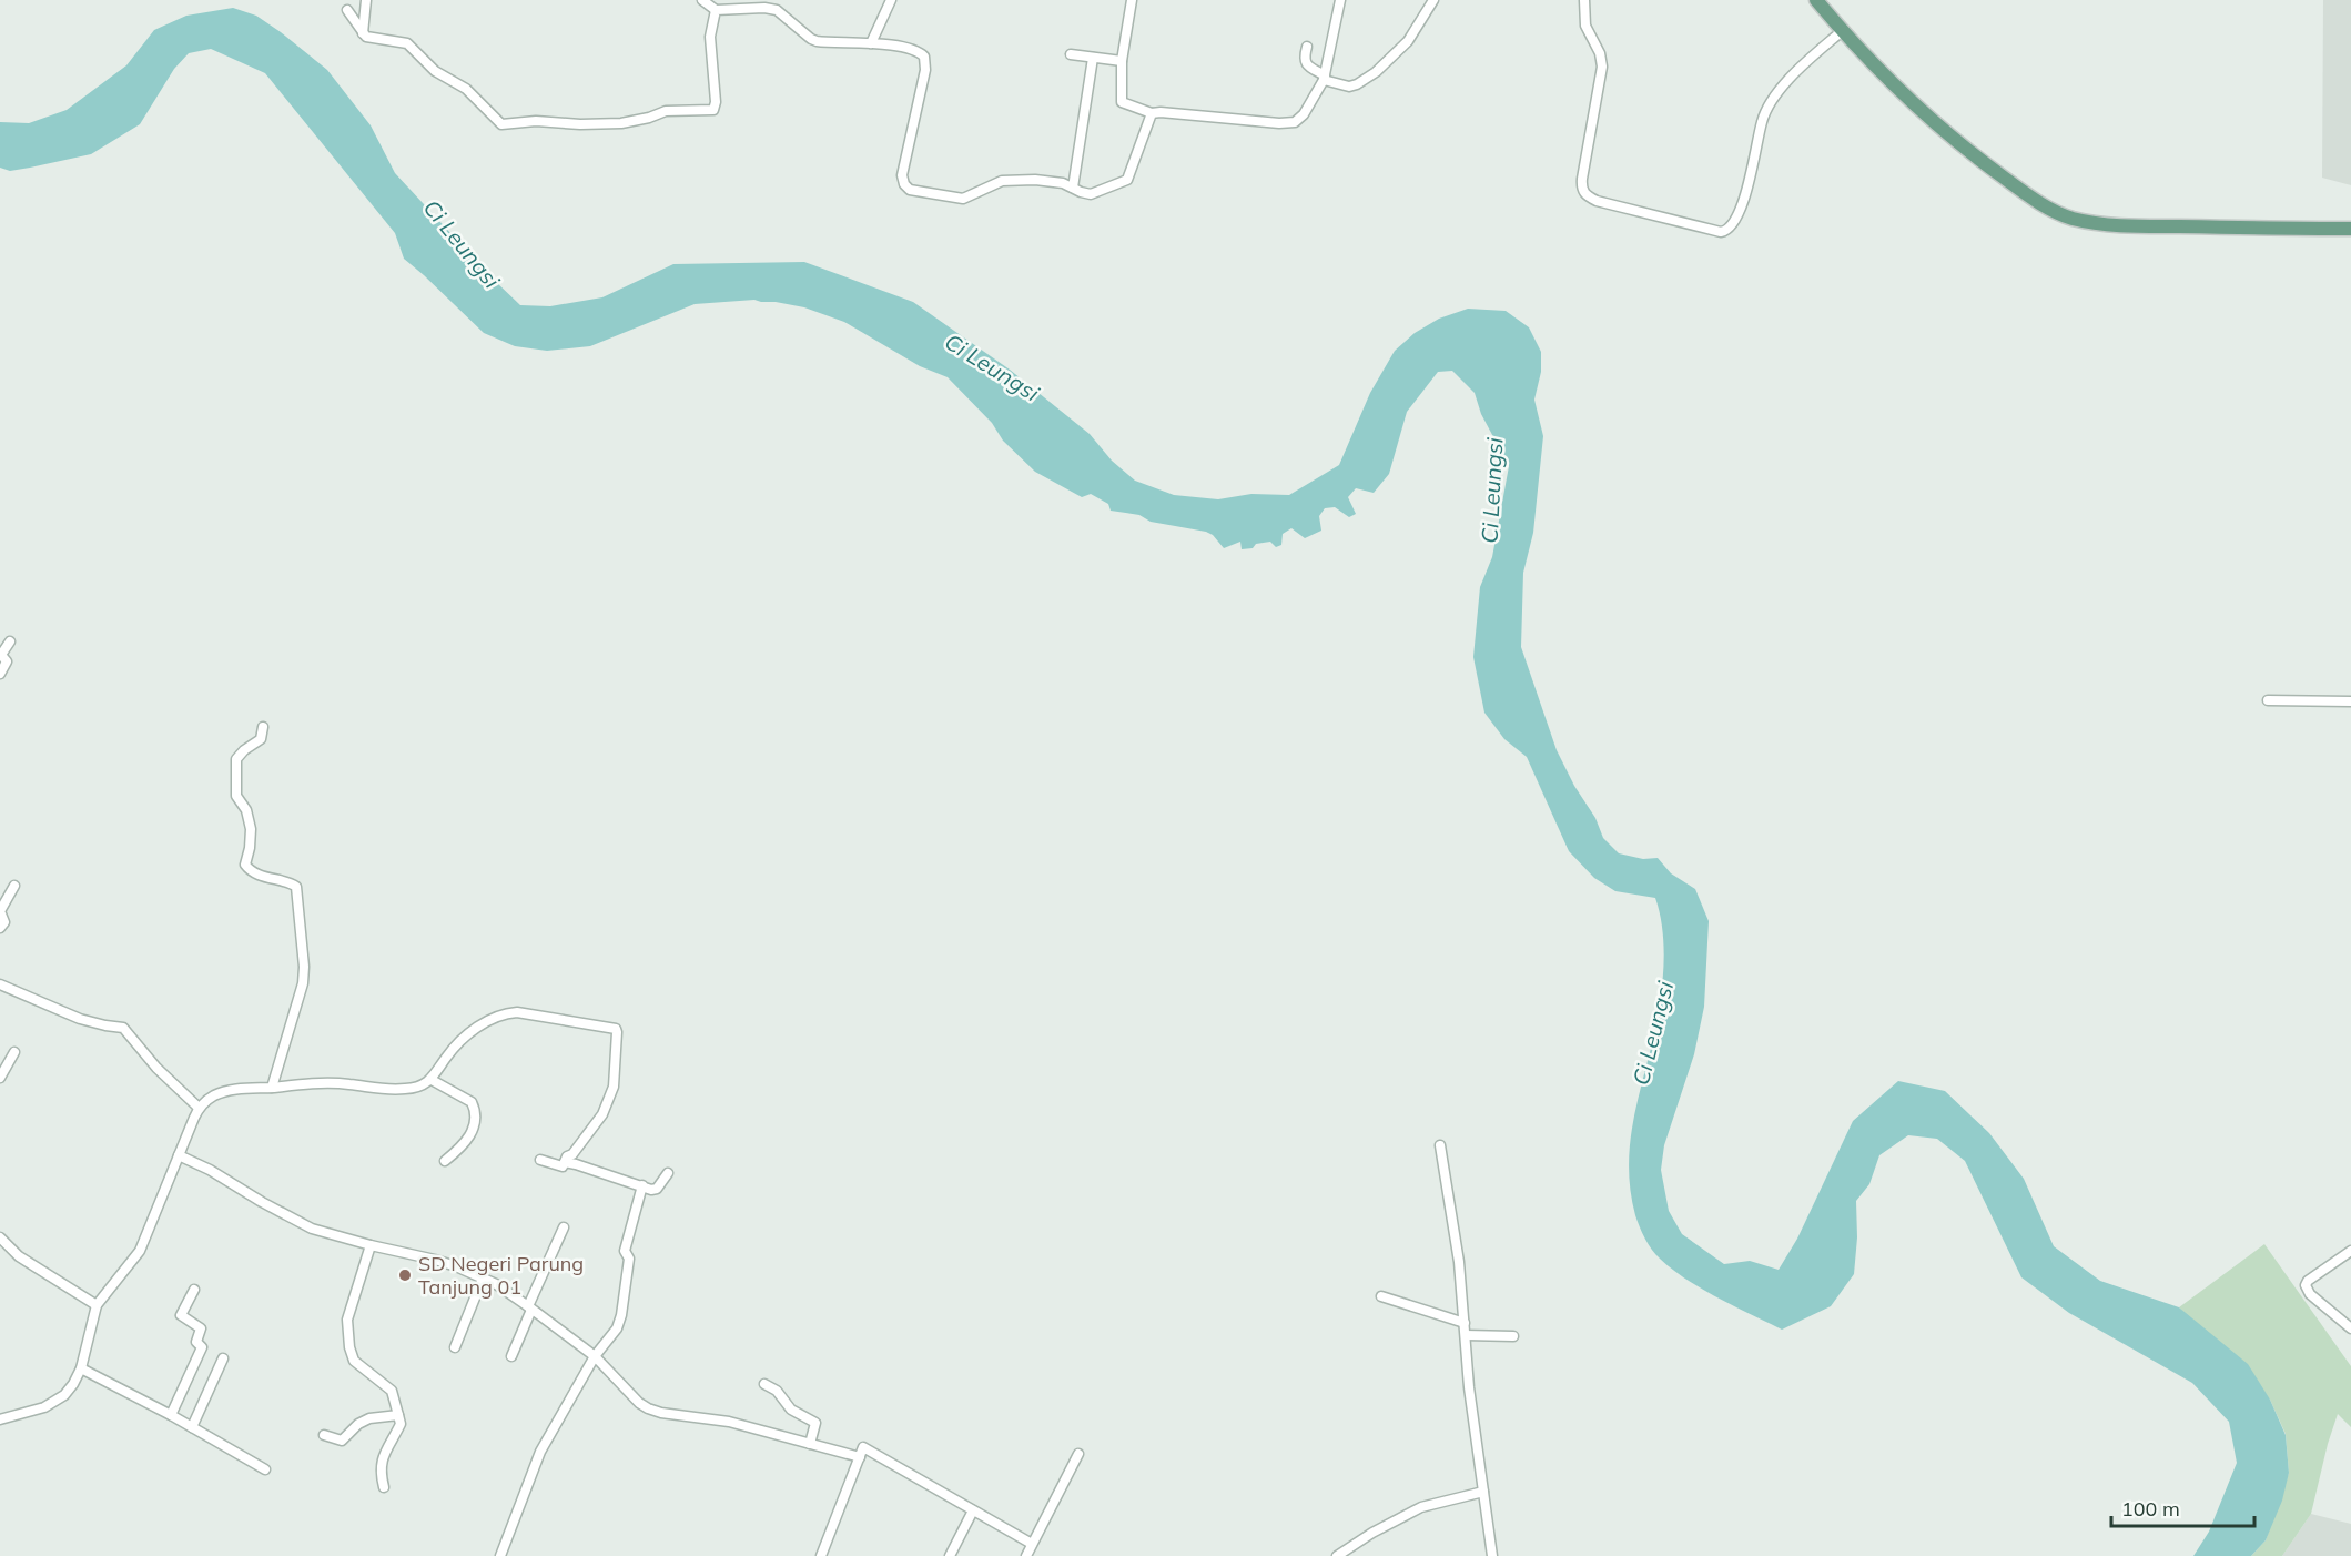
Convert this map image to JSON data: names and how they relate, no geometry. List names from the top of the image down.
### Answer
{
  "water": ["Ci Leungsi"],
  "places": ["SD Negeri Parung Tanjung 01"],
  "scale_bar": "100 m"
}
